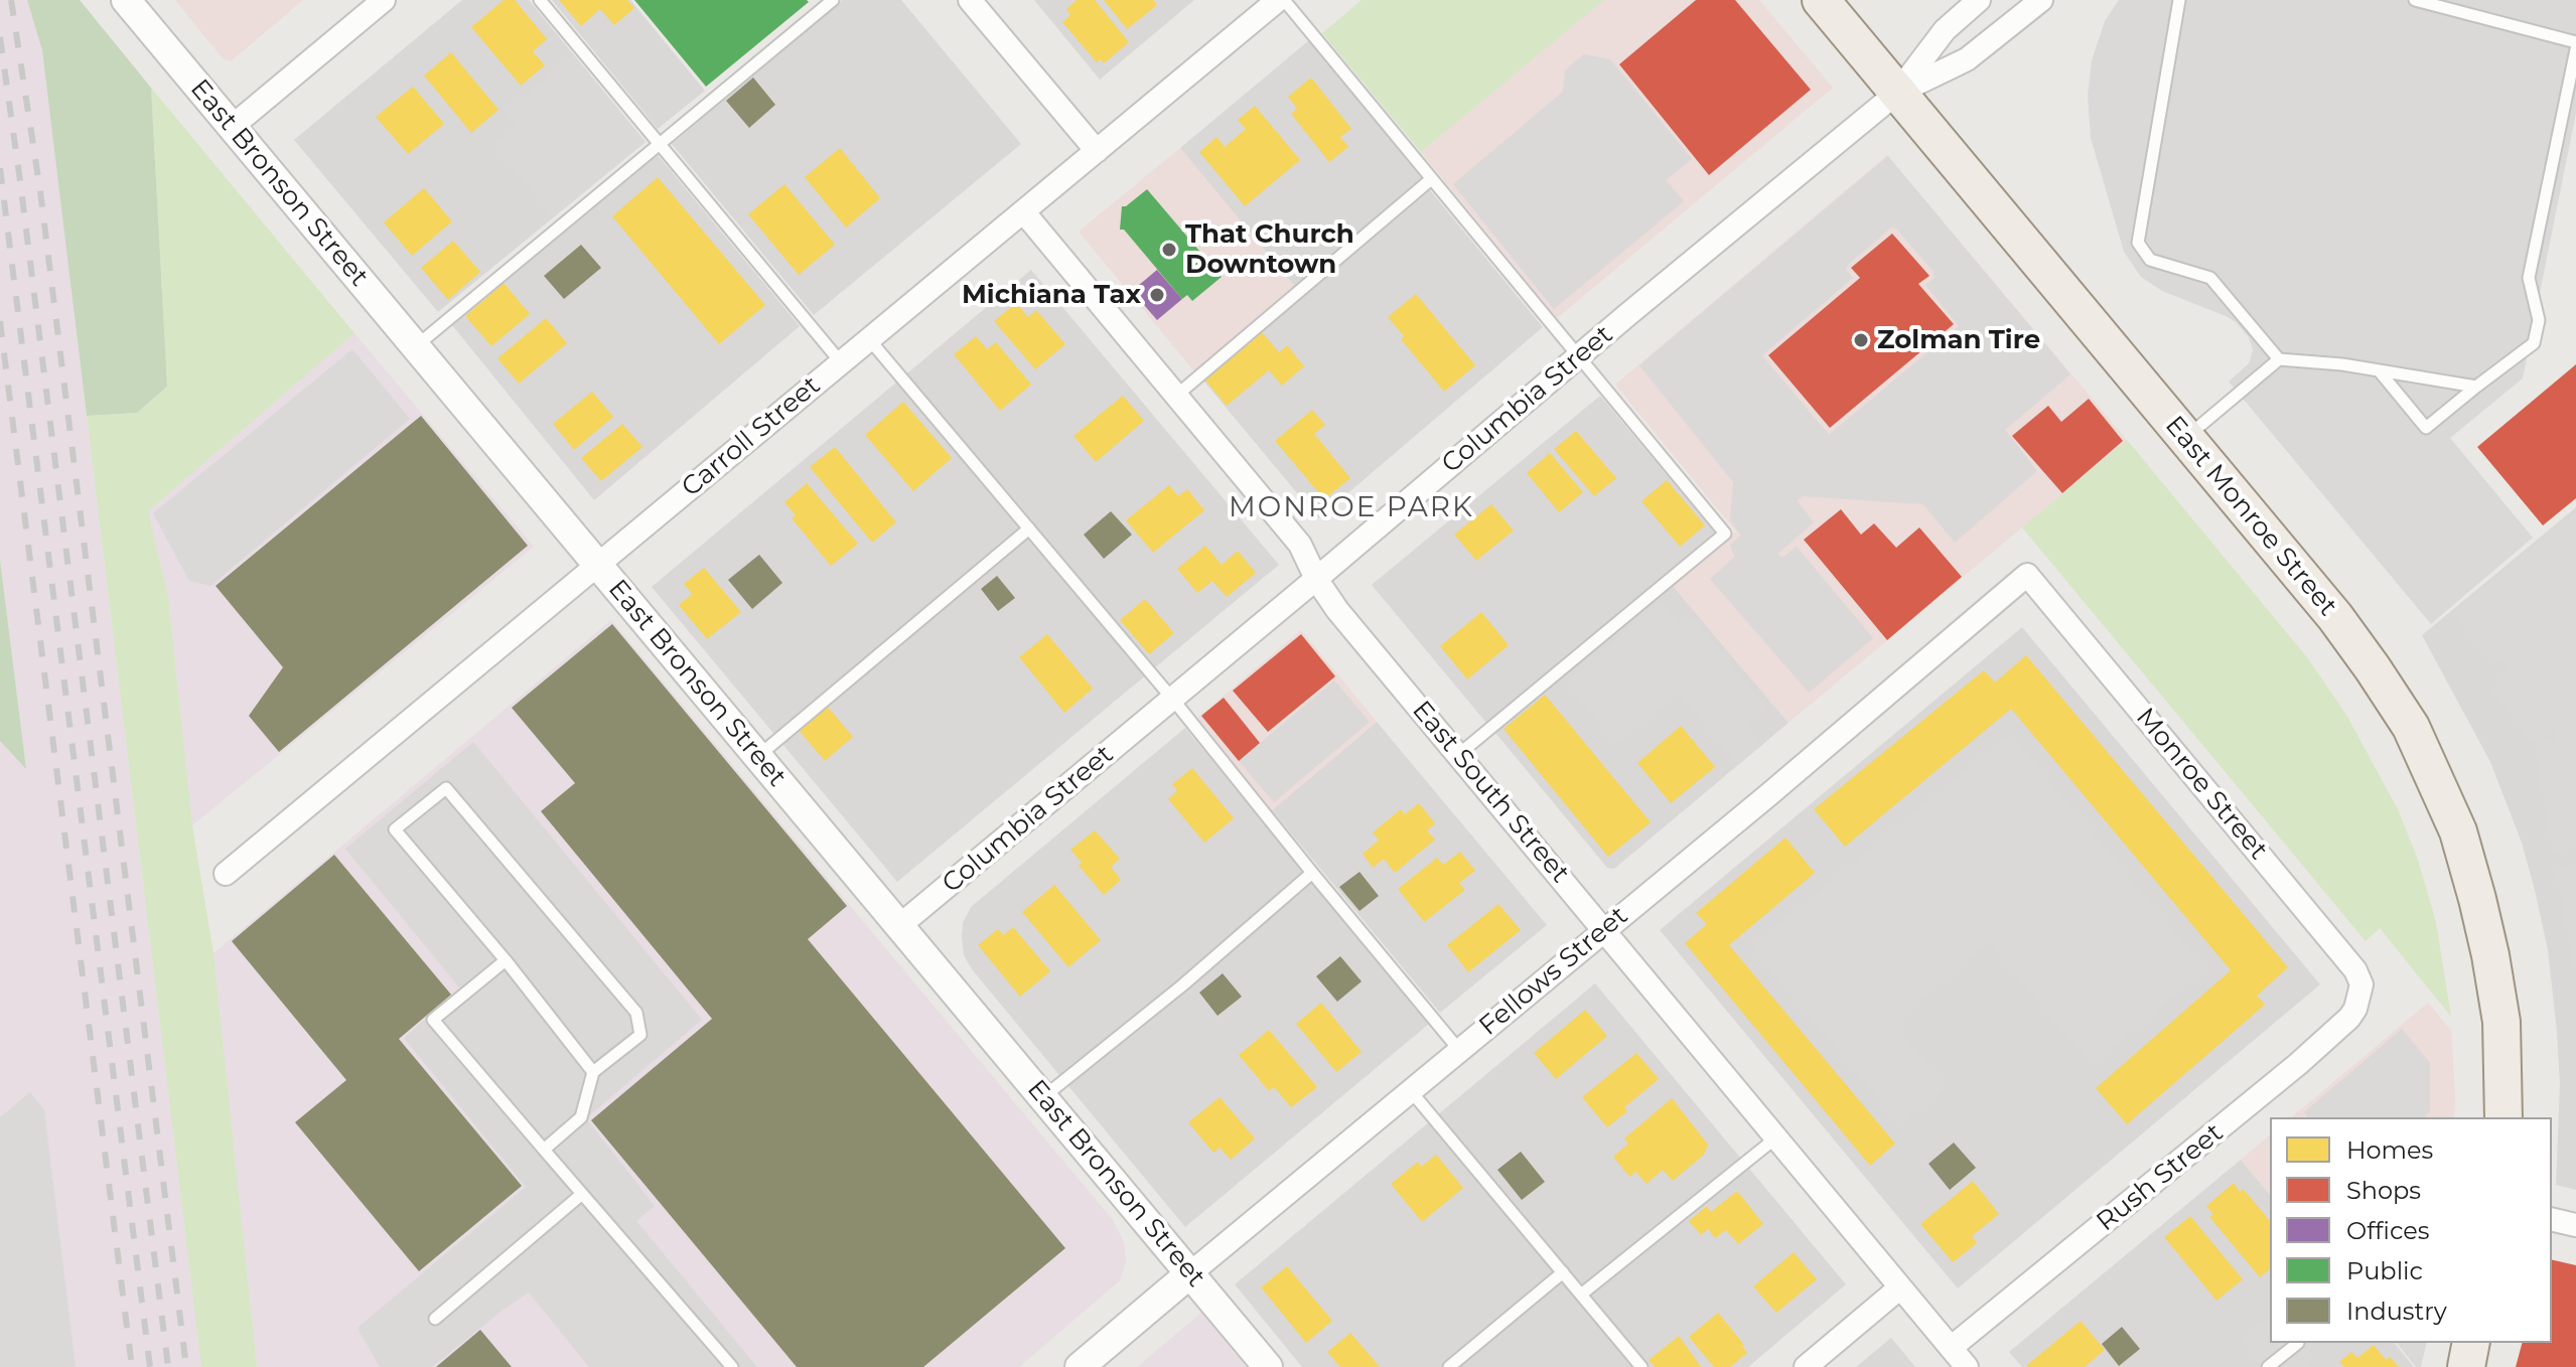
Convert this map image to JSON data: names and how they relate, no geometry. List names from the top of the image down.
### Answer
{
  "streets": {
    "main road": ["East Monroe Street"],
    "street": [
      "East Bronson Street",
      "Columbia Street",
      "Carroll Street",
      "Monroe Street",
      "East South Street",
      "Fellows Street",
      "Rush Street"
    ]
  },
  "crossings": [
    ["East Bronson Street", "Columbia Street"],
    ["East Bronson Street", "Carroll Street"],
    ["East Bronson Street", "Fellows Street"],
    ["Columbia Street", "East Monroe Street"],
    ["Columbia Street", "East South Street"],
    ["Carroll Street", "East South Street"],
    ["Monroe Street", "Fellows Street"],
    ["Monroe Street", "Rush Street"],
    ["East South Street", "Fellows Street"],
    ["East South Street", "Rush Street"]
  ],
  "districts": ["MONROE PARK"],
  "places": ["That Church Downtown", "Michiana Tax", "Zolman Tire"],
  "legend": [
    "Homes",
    "Shops",
    "Offices",
    "Public",
    "Industry"
  ]
}
